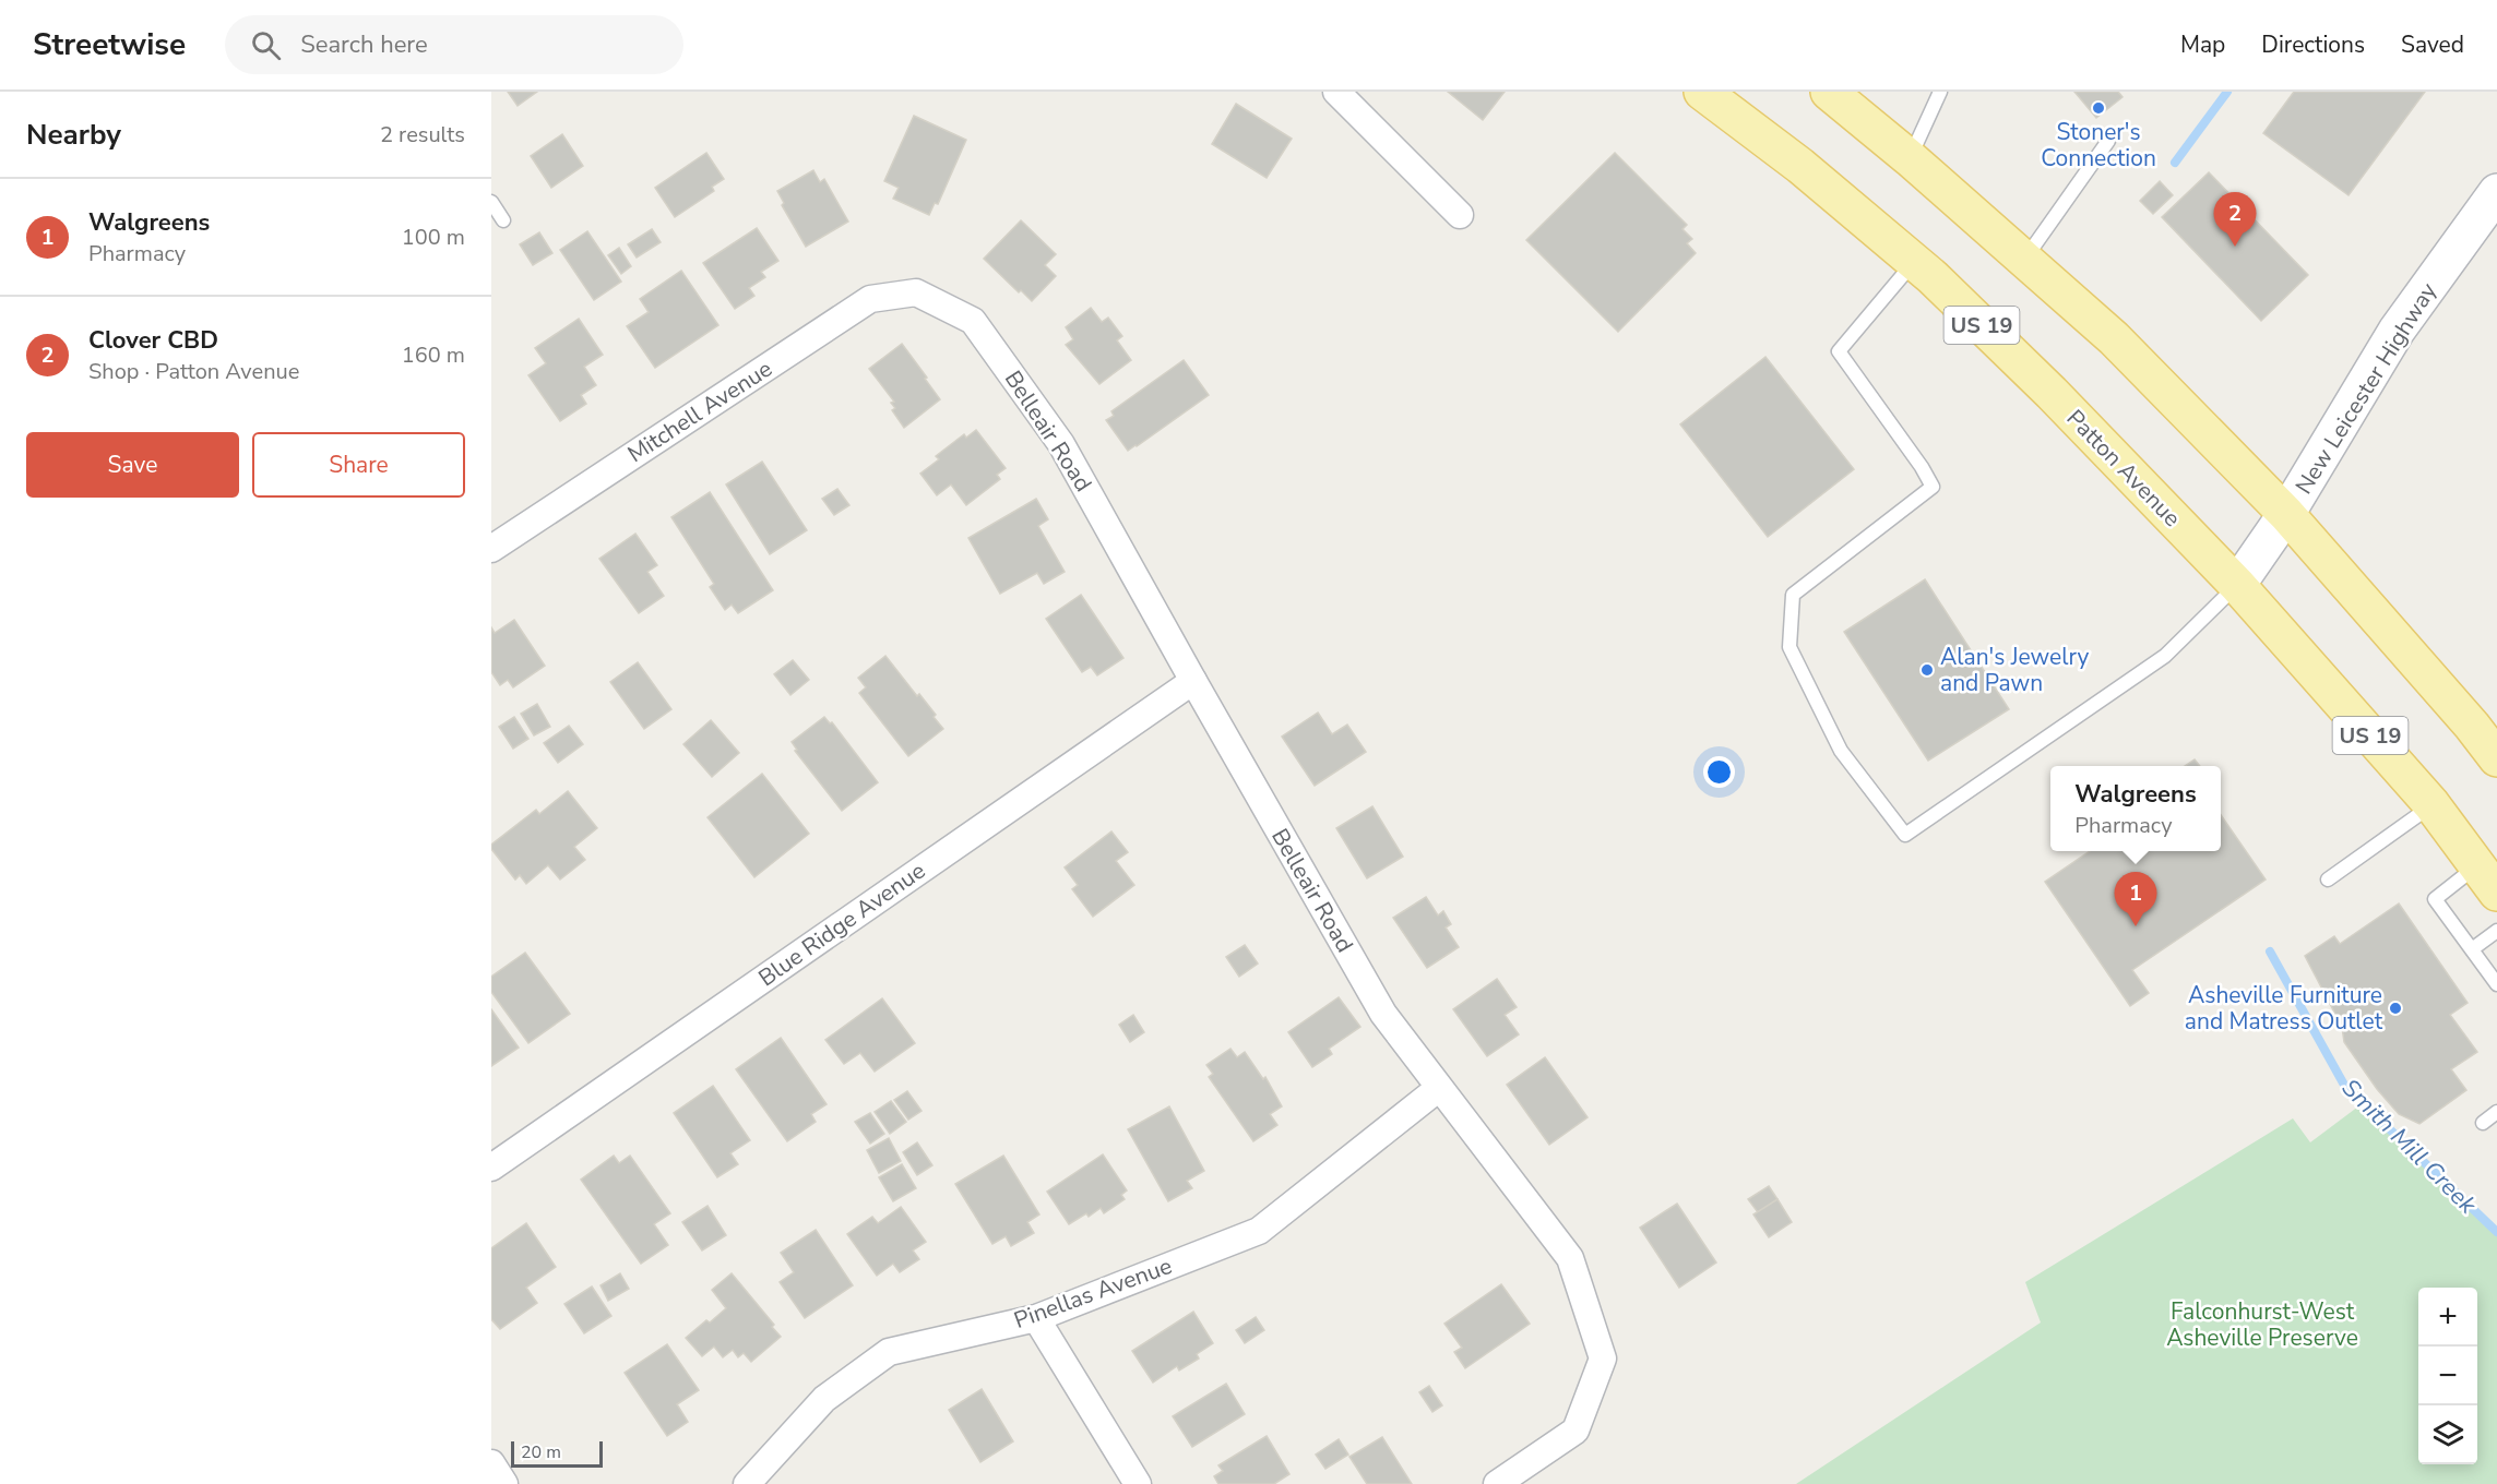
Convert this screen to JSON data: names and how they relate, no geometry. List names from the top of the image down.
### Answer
{
  "streets": {
    "main road": ["US 19", "New Leicester Highway", "Patton Avenue"],
    "street": [
      "Mitchell Avenue",
      "Belleair Road",
      "Blue Ridge Avenue",
      "Pinellas Avenue"
    ]
  },
  "crossings": [
    ["New Leicester Highway", "Patton Avenue"],
    ["Mitchell Avenue", "Belleair Road"],
    ["Belleair Road", "Blue Ridge Avenue"],
    ["Belleair Road", "Pinellas Avenue"]
  ],
  "water": ["Smith Mill Creek"],
  "parks": ["Falconhurst-West Asheville Preserve"],
  "places": ["Stoner's Connection", "Alan's Jewelry and Pawn", "Asheville Furniture and Matress Outlet"],
  "scale_bar": "20 m",
  "page": {
    "header": "Streetwise",
    "search": "Search here",
    "nav": ["Map", "Directions", "Saved"],
    "heading": ["Nearby", "2 results"],
    "list": [
      {
        "mark": "1",
        "name": "Walgreens",
        "note": "Pharmacy",
        "value": "100 m"
      },
      {
        "mark": "2",
        "name": "Clover CBD",
        "note": "Shop · Patton Avenue",
        "value": "160 m"
      }
    ],
    "pins": ["2", "1"],
    "buttons": ["Save", "Share"],
    "popup": ["Walgreens", "Pharmacy"],
    "map_buttons": ["+", "−"],
    "scale": "20 m"
  }
}
